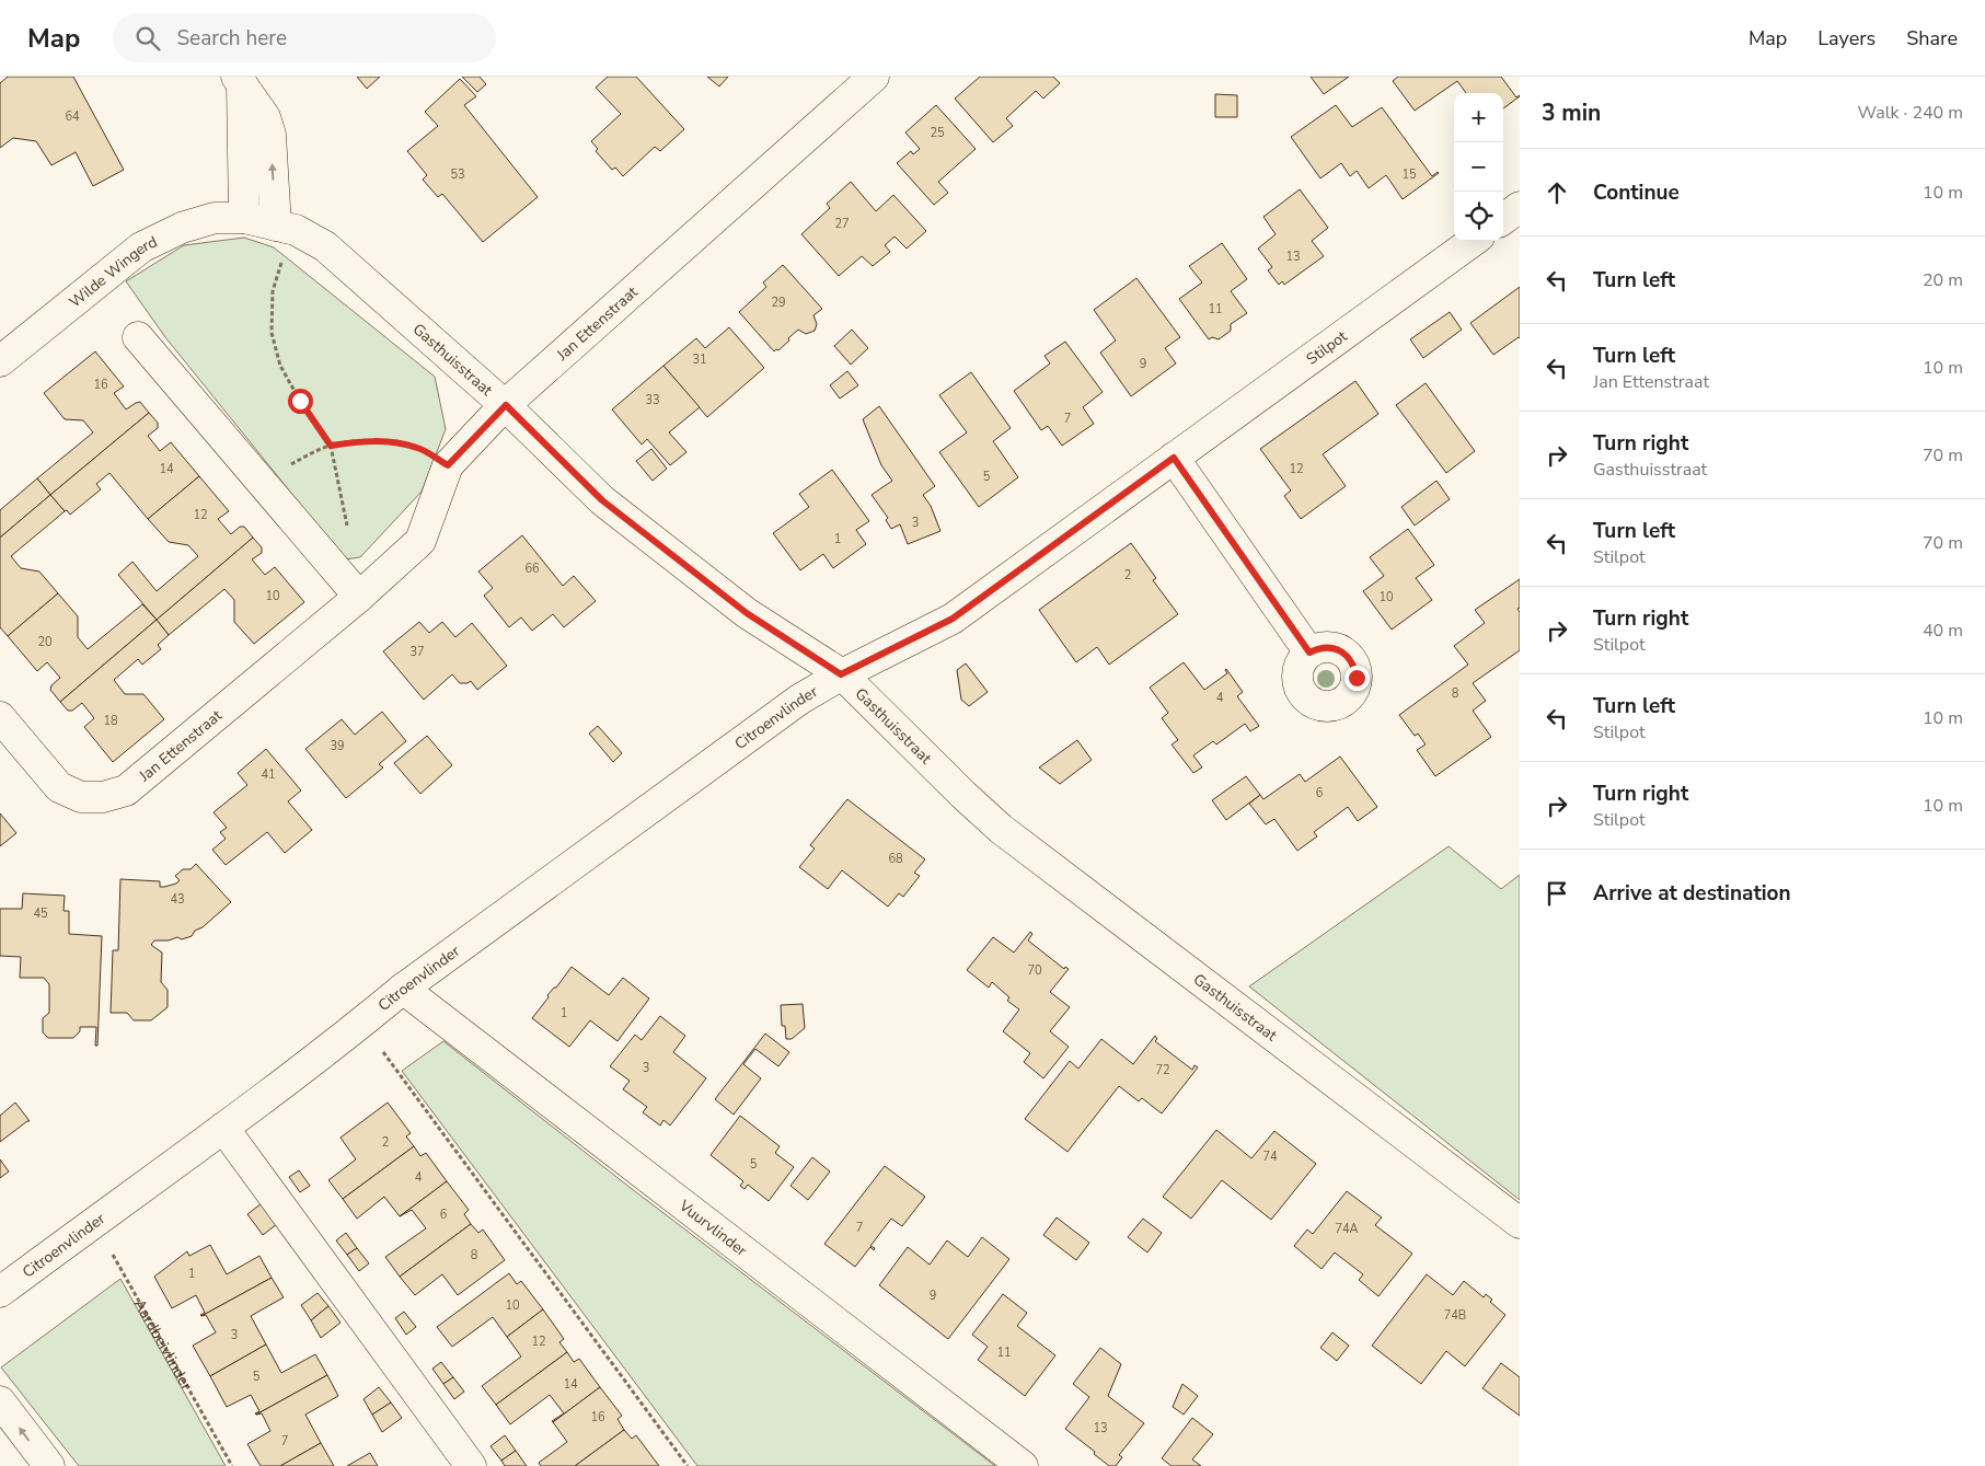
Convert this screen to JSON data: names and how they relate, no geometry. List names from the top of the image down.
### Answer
{
  "streets": {
    "street": [
      "Wilde Wingerd",
      "Jan Ettenstraat",
      "Stilpot",
      "Gasthuisstraat",
      "Citroenvlinder",
      "Vuurvlinder"
    ],
    "path": ["Aardbeivlinder"]
  },
  "crossings": [
    ["Wilde Wingerd", "Gasthuisstraat"],
    ["Jan Ettenstraat", "Gasthuisstraat"],
    ["Stilpot", "Gasthuisstraat"],
    ["Stilpot", "Citroenvlinder"],
    ["Gasthuisstraat", "Citroenvlinder"],
    ["Citroenvlinder", "Vuurvlinder"],
    ["Citroenvlinder", "Aardbeivlinder"]
  ],
  "house_numbers": [
    "64",
    "25",
    "53",
    "15",
    "27",
    "13",
    "29",
    "11",
    "31",
    "9",
    "16",
    "33",
    "7",
    "14",
    "12",
    "5",
    "12",
    "3",
    "1",
    "66",
    "2",
    "10",
    "10",
    "20",
    "37",
    "8",
    "4",
    "18",
    "39",
    "41",
    "6",
    "68",
    "43",
    "45",
    "70",
    "1",
    "3",
    "72",
    "2",
    "74",
    "5",
    "4",
    "6",
    "7",
    "74A",
    "8",
    "1",
    "9",
    "10",
    "74B",
    "3",
    "12",
    "11",
    "5",
    "14",
    "16",
    "13",
    "7"
  ],
  "page": {
    "header": "Map",
    "search": "Search here",
    "nav": ["Map", "Layers", "Share"],
    "heading": ["3 min", "Walk · 240 m"],
    "map_buttons": ["+", "−"],
    "list": [
      ["Continue", "10 m"],
      ["Turn left", "20 m"],
      ["Turn left", "Jan Ettenstraat", "10 m"],
      ["Turn right", "Gasthuisstraat", "70 m"],
      ["Turn left", "Stilpot", "70 m"],
      ["Turn right", "Stilpot", "40 m"],
      ["Turn left", "Stilpot", "10 m"],
      ["Turn right", "Stilpot", "10 m"],
      "Arrive at destination"
    ]
  }
}
